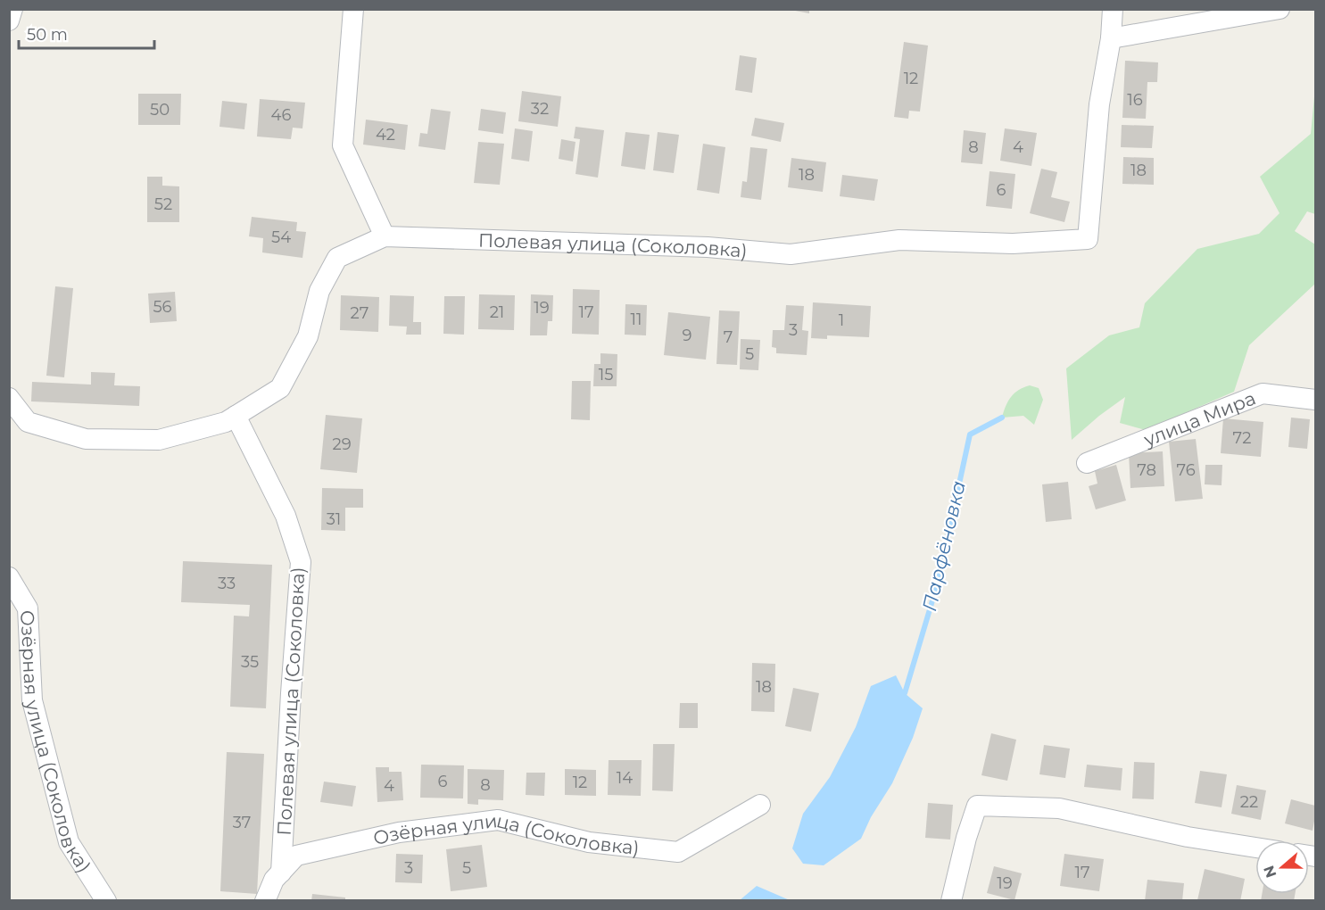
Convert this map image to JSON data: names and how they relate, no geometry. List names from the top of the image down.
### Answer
{
  "streets": {
    "street": ["Полевая улица (Соколовка)", "улица Мира", "Озёрная улица (Соколовка)"]
  },
  "crossings": [
    ["Полевая улица (Соколовка)", "Озёрная улица (Соколовка)"]
  ],
  "water": ["Парфёновка"],
  "house_numbers": [
    "12",
    "16",
    "32",
    "50",
    "46",
    "42",
    "8",
    "4",
    "18",
    "18",
    "6",
    "52",
    "54",
    "56",
    "19",
    "21",
    "17",
    "27",
    "11",
    "1",
    "3",
    "9",
    "7",
    "5",
    "15",
    "72",
    "29",
    "78",
    "76",
    "31",
    "33",
    "35",
    "18",
    "14",
    "6",
    "12",
    "8",
    "4",
    "22",
    "37",
    "3",
    "5",
    "17",
    "19"
  ],
  "scale_bar": "50 m",
  "north": "left"
}
